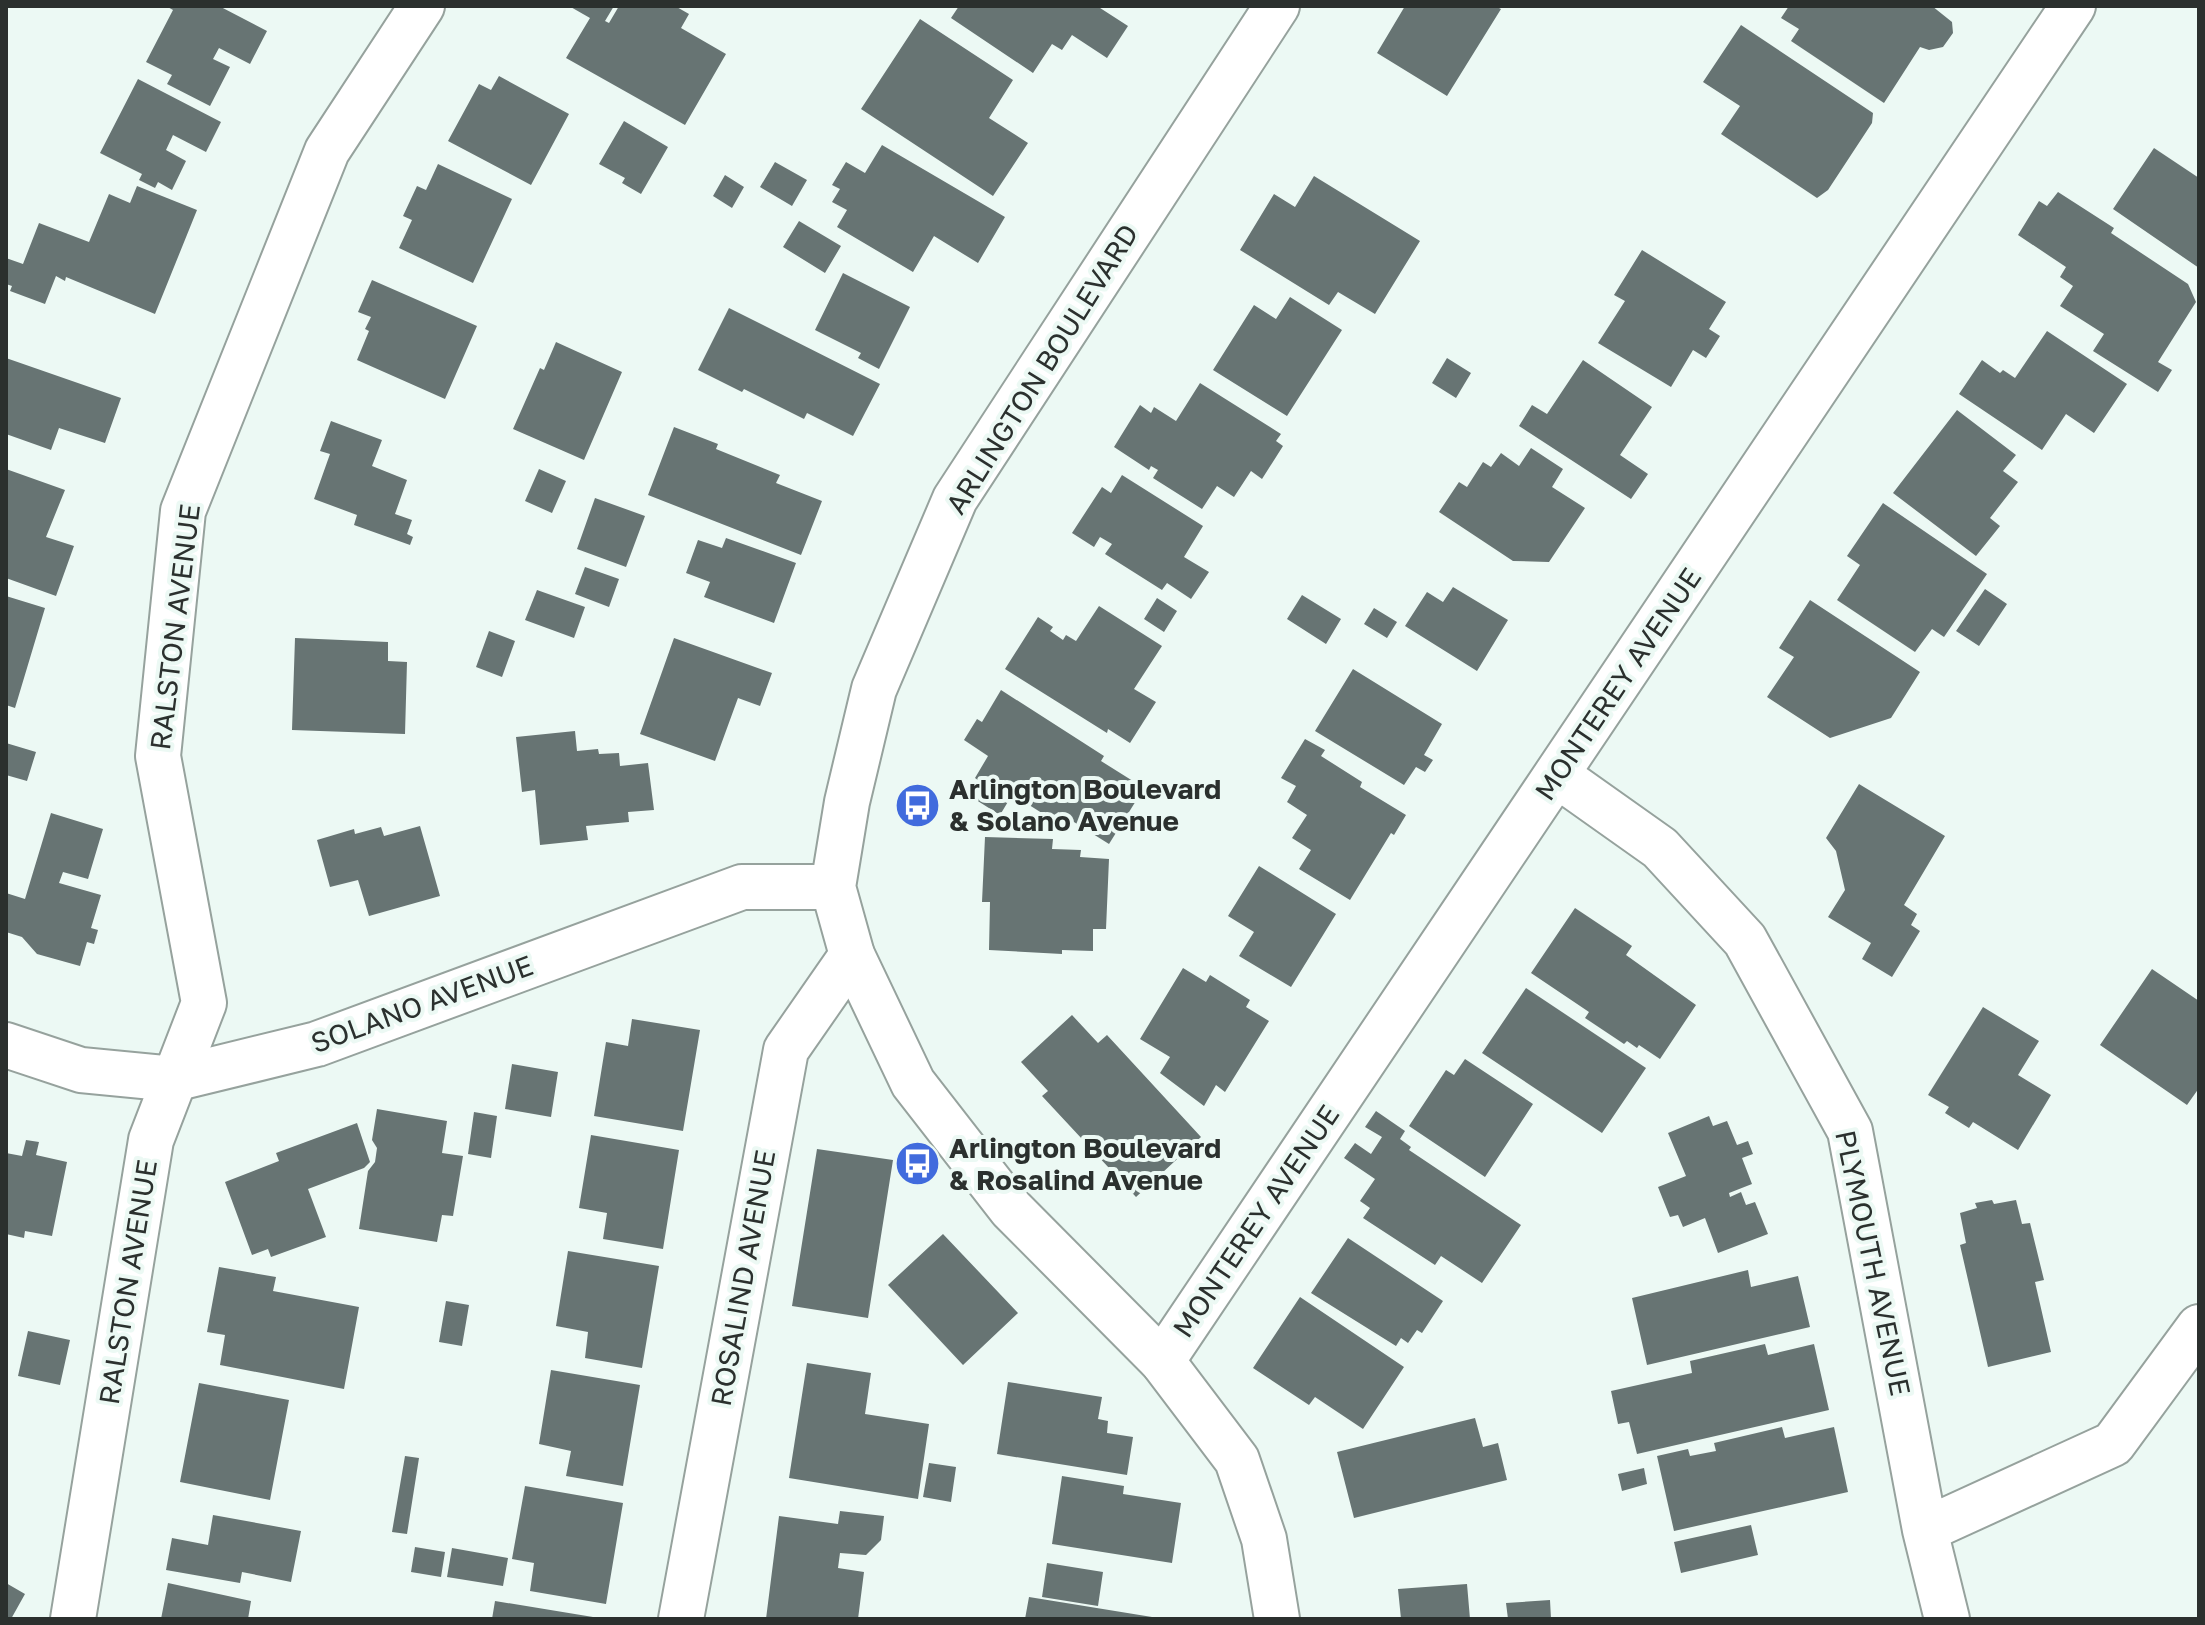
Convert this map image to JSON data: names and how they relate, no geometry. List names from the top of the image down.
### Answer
{
  "streets": {
    "street": [
      "ARLINGTON BOULEVARD",
      "RALSTON AVENUE",
      "MONTEREY AVENUE",
      "SOLANO AVENUE",
      "PLYMOUTH AVENUE",
      "ROSALIND AVENUE"
    ]
  },
  "crossings": [
    ["ARLINGTON BOULEVARD", "MONTEREY AVENUE"],
    ["ARLINGTON BOULEVARD", "SOLANO AVENUE"],
    ["ARLINGTON BOULEVARD", "ROSALIND AVENUE"],
    ["RALSTON AVENUE", "SOLANO AVENUE"],
    ["MONTEREY AVENUE", "PLYMOUTH AVENUE"]
  ],
  "places": {
    "bus stop": ["Arlington Boulevard & Solano Avenue", "Arlington Boulevard & Rosalind Avenue"]
  }
}
